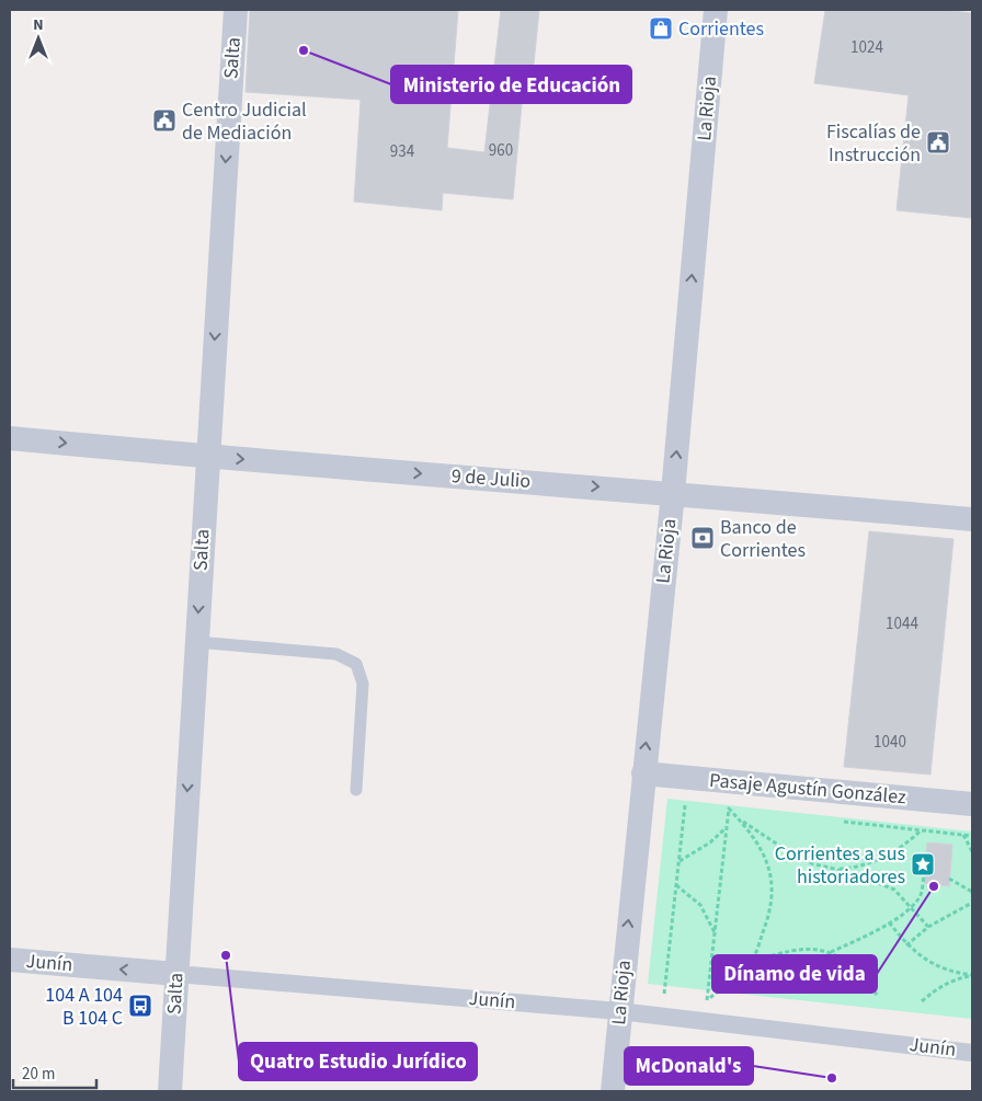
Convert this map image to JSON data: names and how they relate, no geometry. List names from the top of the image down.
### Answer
{
  "streets": {
    "street": [
      "Salta",
      "La Rioja",
      "9 de Julio",
      "Pasaje Agustín González",
      "Junín"
    ]
  },
  "crossings": [
    ["Salta", "9 de Julio"],
    ["Salta", "Junín"],
    ["La Rioja", "9 de Julio"],
    ["La Rioja", "Pasaje Agustín González"],
    ["La Rioja", "Junín"]
  ],
  "one_way": ["Salta", "La Rioja", "9 de Julio"],
  "places": {
    "shop": ["Corrientes"],
    "other": [
      "Ministerio de Educación",
      "Dínamo de vida",
      "Quatro Estudio Jurídico",
      "McDonald's"
    ],
    "public building": ["Centro Judicial de Mediación", "Fiscalías de Instrucción"],
    "bank": ["Banco de Corrientes"],
    "place": ["Corrientes a sus historiadores"],
    "bus stop": ["104 A 104 B 104 C"]
  },
  "house_numbers": [
    "1024",
    "960",
    "934",
    "1044",
    "1040"
  ],
  "scale_bar": "20 m",
  "north": "top"
}
